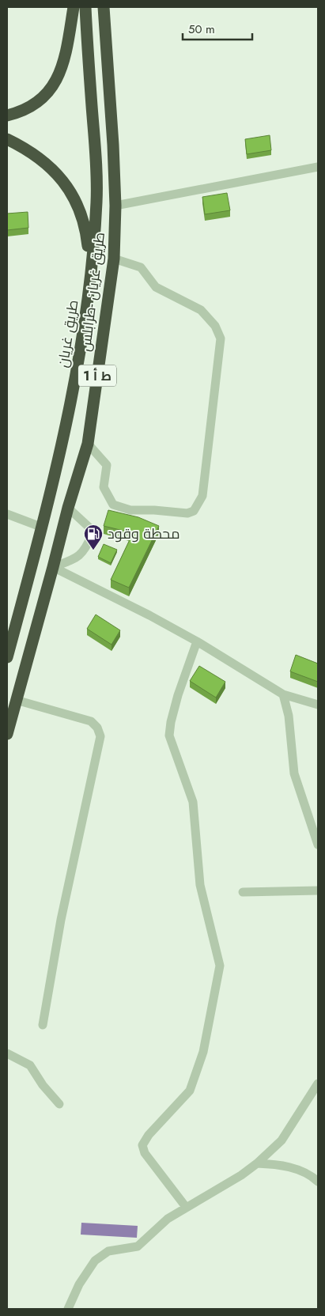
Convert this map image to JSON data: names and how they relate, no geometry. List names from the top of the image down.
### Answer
{
  "streets": {
    "highway": ["طريق غريان -طرابلس", "طريق غريان", "ط أ 1"]
  },
  "places": {
    "fuel station": ["محطة وقود"]
  },
  "scale_bar": "50 m"
}
